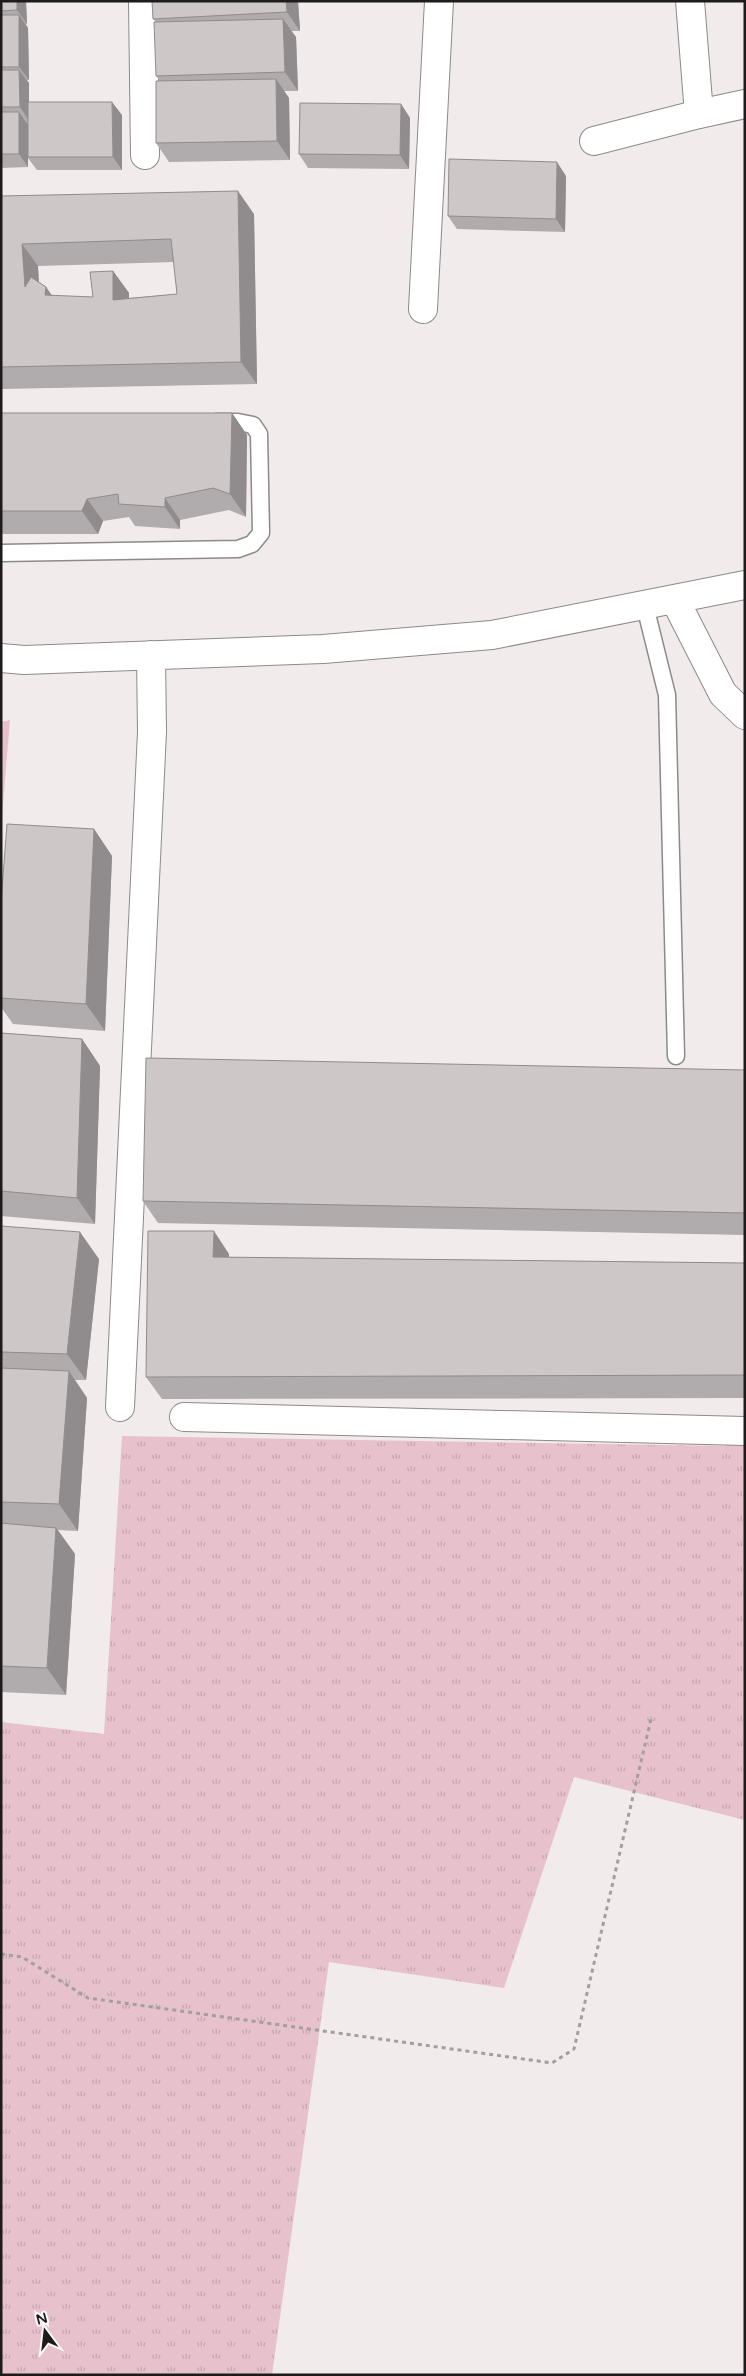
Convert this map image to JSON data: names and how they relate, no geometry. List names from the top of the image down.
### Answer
{
  "north": "top"
}
